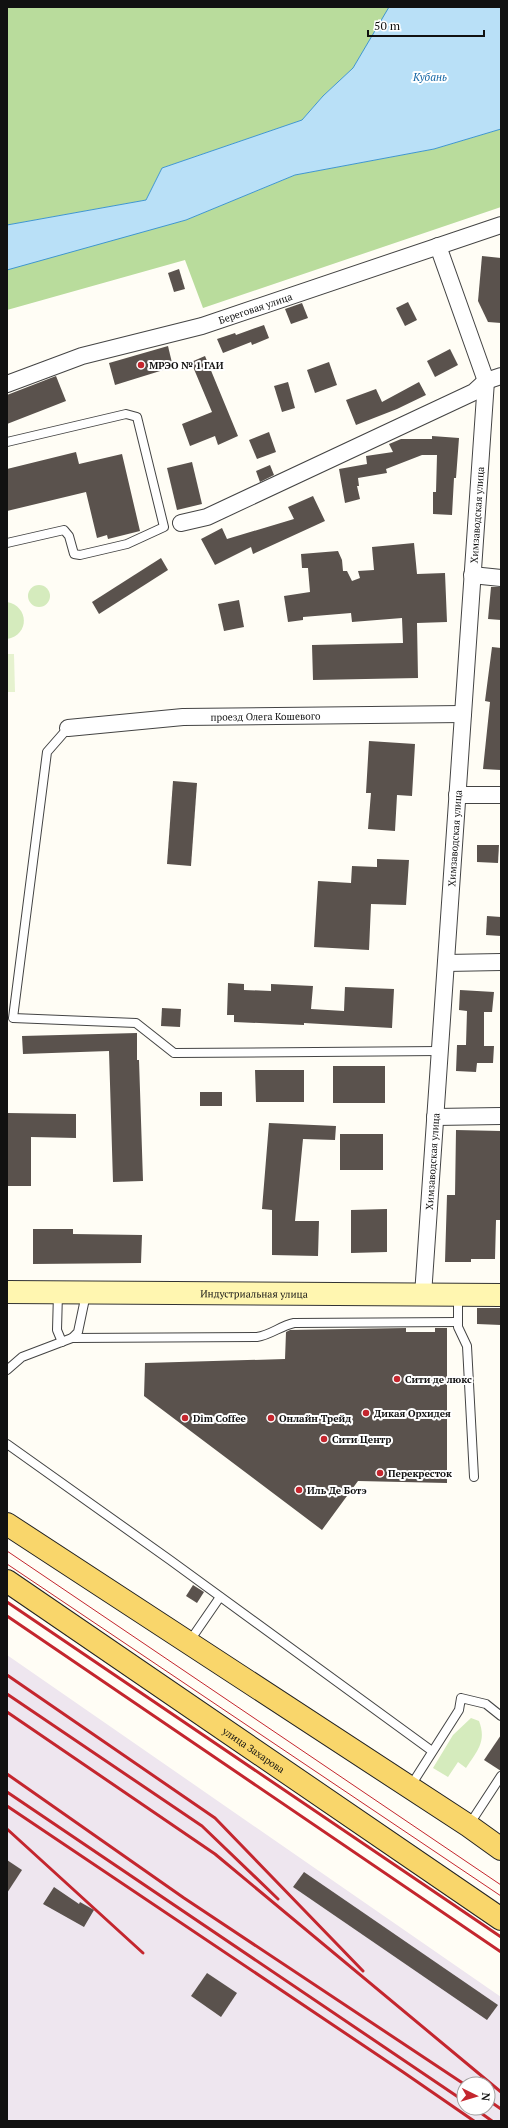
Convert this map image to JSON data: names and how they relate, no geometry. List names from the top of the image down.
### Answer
{
  "streets": {
    "main road": ["Индустриальная улица", "улица Захарова"],
    "street": ["Береговая улица", "Химзаводская улица", "проезд Олега Кошевого"]
  },
  "crossings": [
    ["Береговая улица", "Химзаводская улица"],
    ["Химзаводская улица", "проезд Олега Кошевого"],
    ["Химзаводская улица", "Индустриальная улица"]
  ],
  "water": ["Кубань"],
  "places": [
    "МРЭО № 1 ГАИ",
    "Сити де люкс",
    "Дикая Орхидея",
    "Dim Coffee",
    "Онлайн Трейд",
    "Сити Центр",
    "Перекресток",
    "Иль Де Ботэ"
  ],
  "scale_bar": "50 m",
  "north": "right"
}
